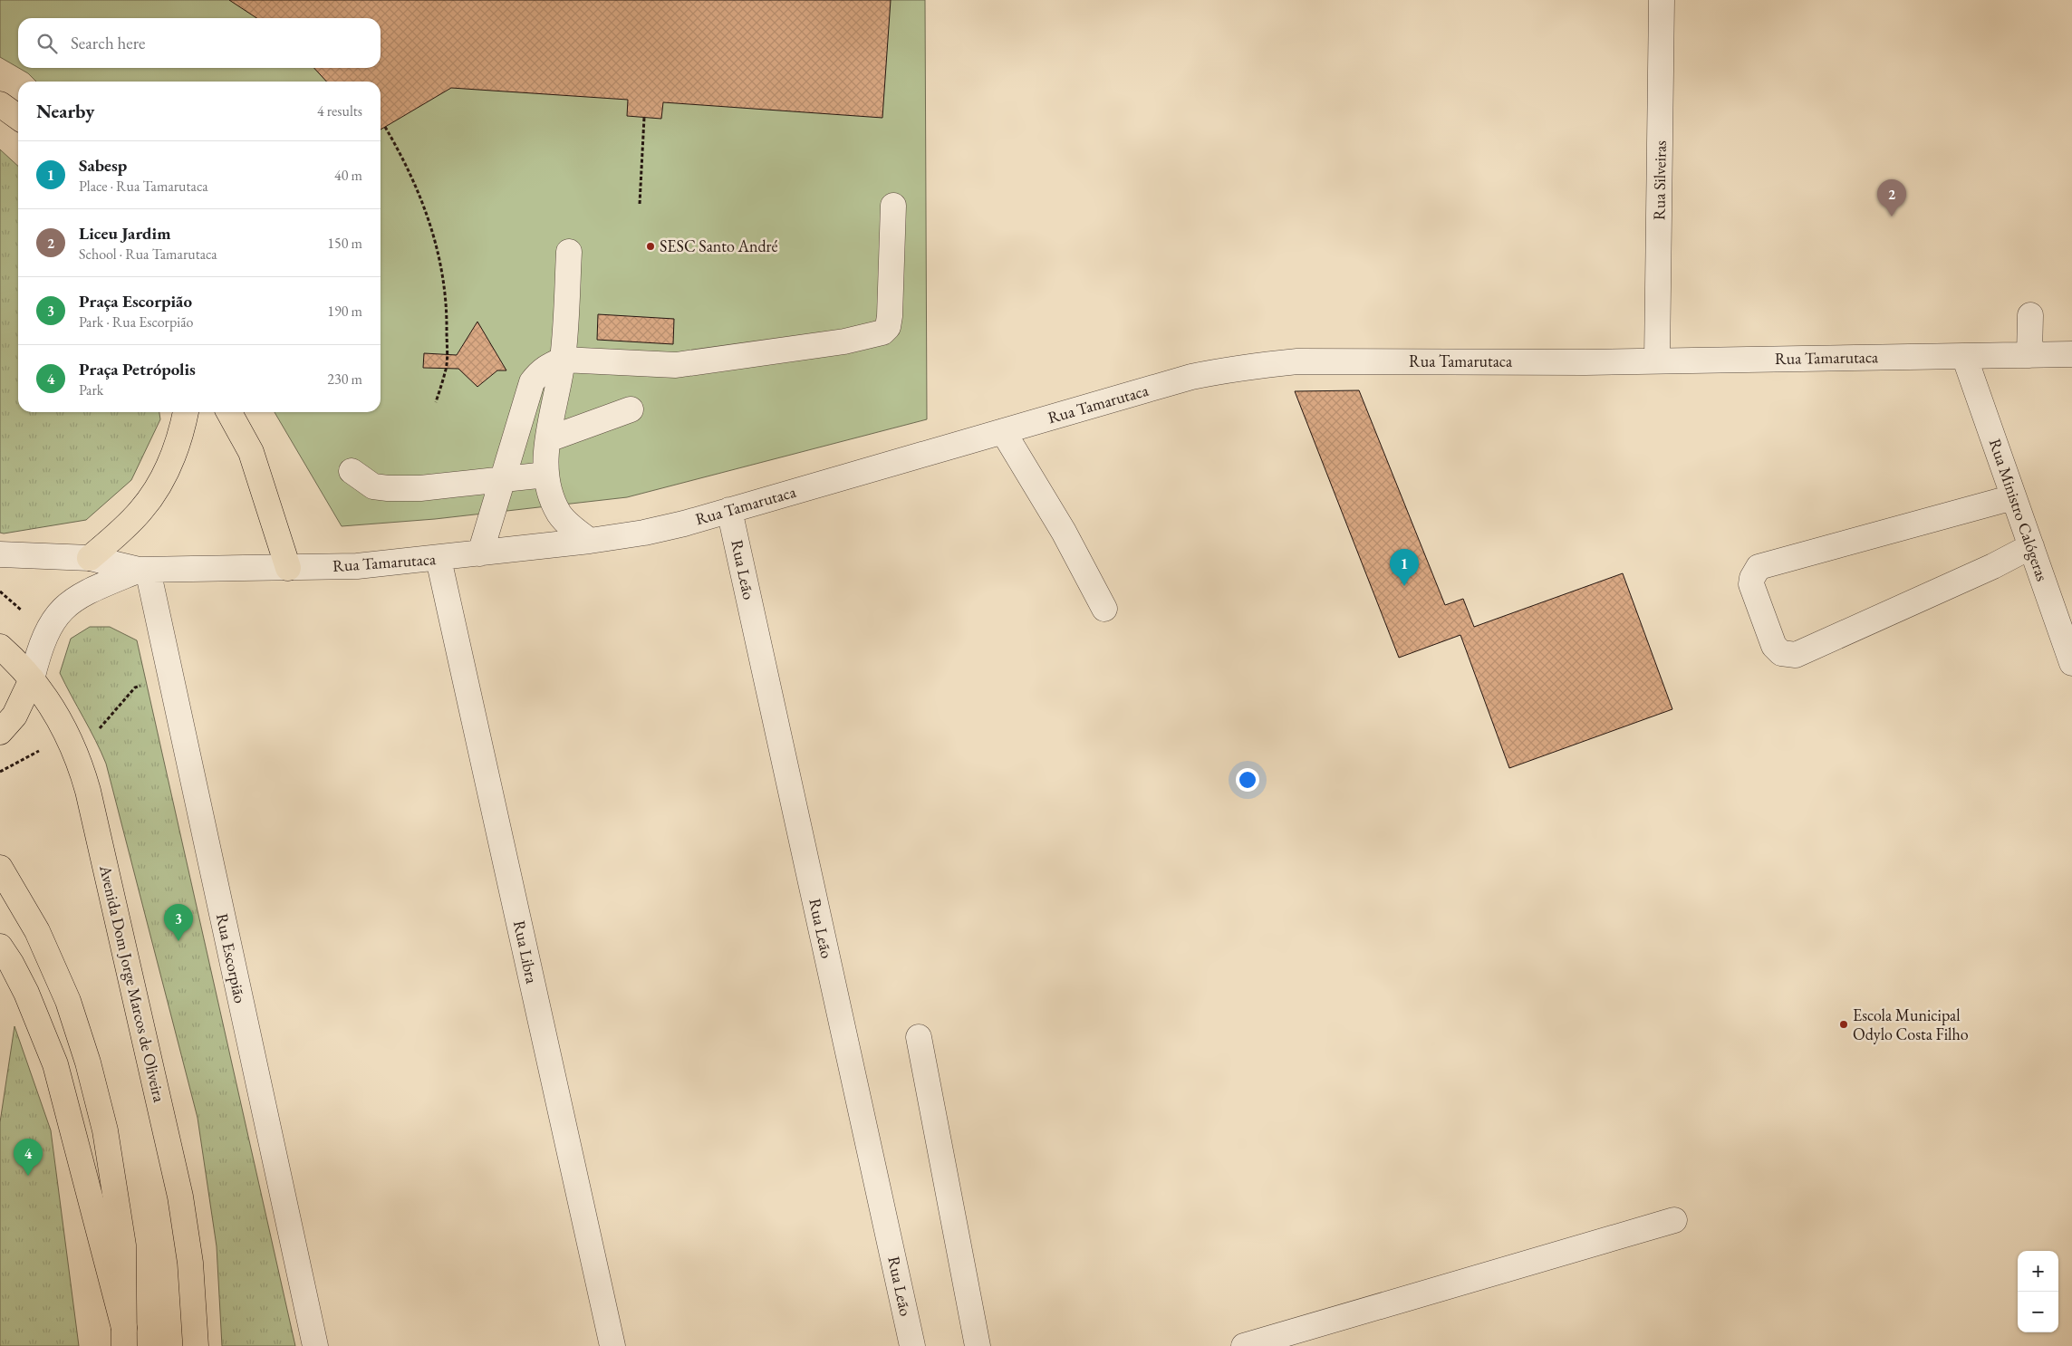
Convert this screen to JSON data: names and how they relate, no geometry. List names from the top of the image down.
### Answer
{
  "streets": {
    "main road": ["Avenida Dom Jorge Marcos de Oliveira"],
    "street": [
      "Rua Silveiras",
      "Rua Tamarutaca",
      "Rua Ministro Calógeras",
      "Rua Leão",
      "Rua Libra",
      "Rua Escorpião"
    ]
  },
  "crossings": [
    ["Rua Silveiras", "Rua Tamarutaca"],
    ["Rua Tamarutaca", "Rua Ministro Calógeras"],
    ["Rua Tamarutaca", "Rua Leão"],
    ["Rua Tamarutaca", "Rua Libra"],
    ["Rua Tamarutaca", "Rua Escorpião"],
    ["Rua Tamarutaca", "Avenida Dom Jorge Marcos de Oliveira"]
  ],
  "places": ["SESC Santo André", "Escola Municipal Odylo Costa Filho"],
  "page": {
    "search": "Search here",
    "heading": ["Nearby", "4 results"],
    "list": [
      {
        "mark": "1",
        "name": "Sabesp",
        "note": "Place · Rua Tamarutaca",
        "value": "40 m"
      },
      {
        "mark": "2",
        "name": "Liceu Jardim",
        "note": "School · Rua Tamarutaca",
        "value": "150 m"
      },
      {
        "mark": "3",
        "name": "Praça Escorpião",
        "note": "Park · Rua Escorpião",
        "value": "190 m"
      },
      {
        "mark": "4",
        "name": "Praça Petrópolis",
        "note": "Park",
        "value": "230 m"
      }
    ],
    "pins": [
      "2",
      "1",
      "3",
      "4"
    ],
    "map_buttons": ["+", "−"]
  }
}
